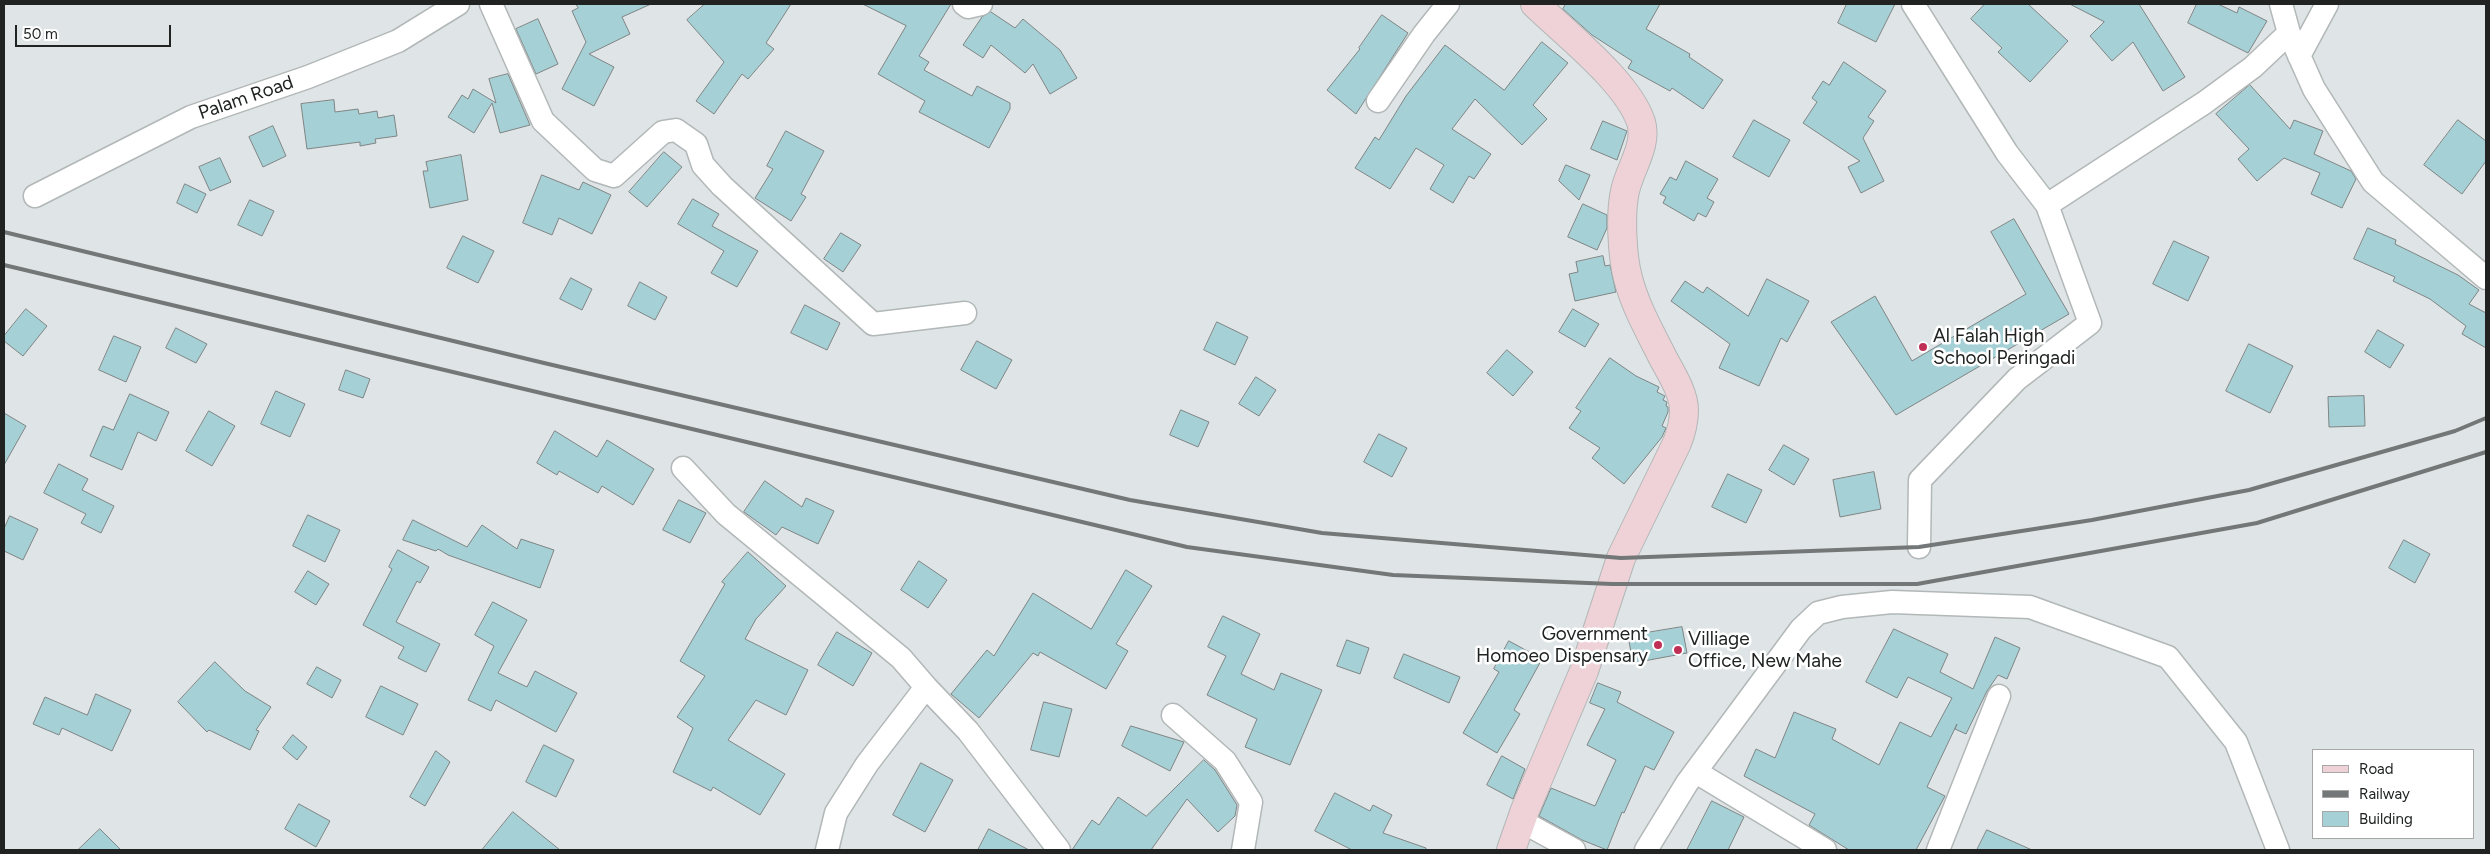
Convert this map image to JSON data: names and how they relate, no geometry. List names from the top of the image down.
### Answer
{
  "streets": {
    "street": ["Palam Road"]
  },
  "places": ["Al Falah High School Peringadi", "Government Homoeo Dispensary", "Villiage Office, New Mahe"],
  "legend": ["Road", "Railway", "Building"],
  "scale_bar": "50 m"
}
